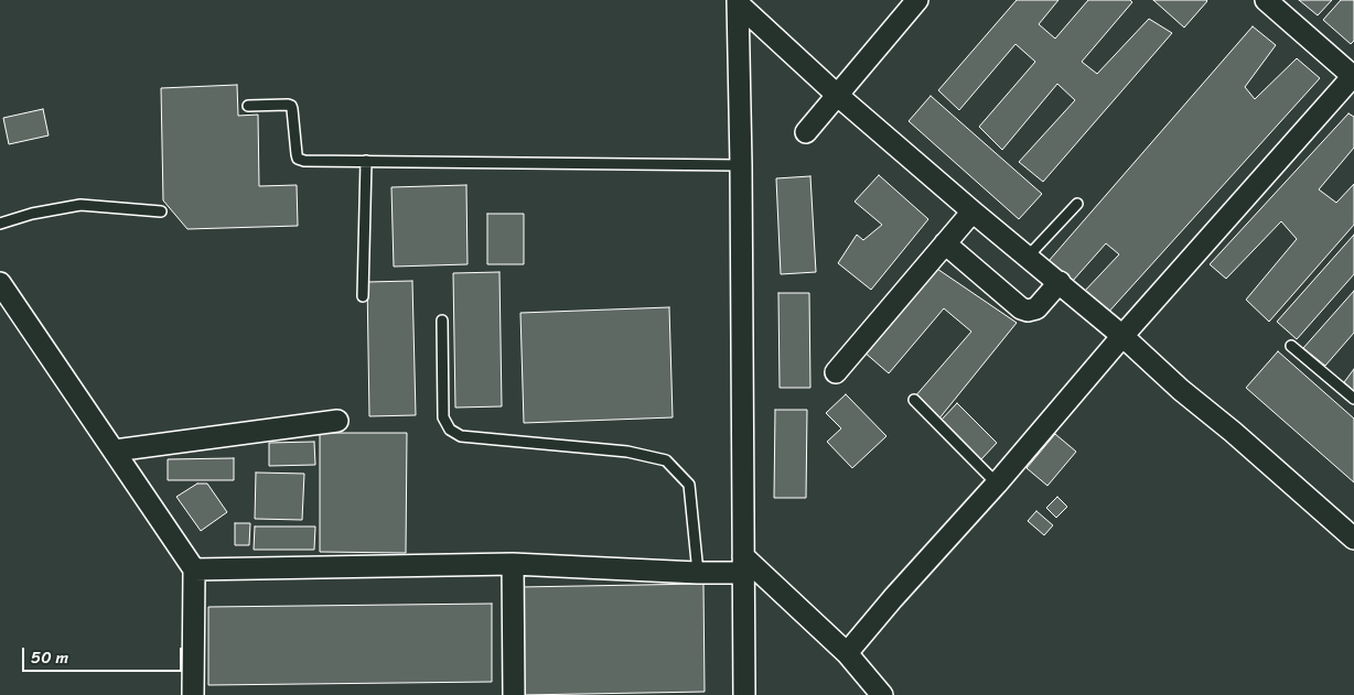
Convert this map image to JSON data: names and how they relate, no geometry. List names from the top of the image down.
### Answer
{
  "scale_bar": "50 m"
}
